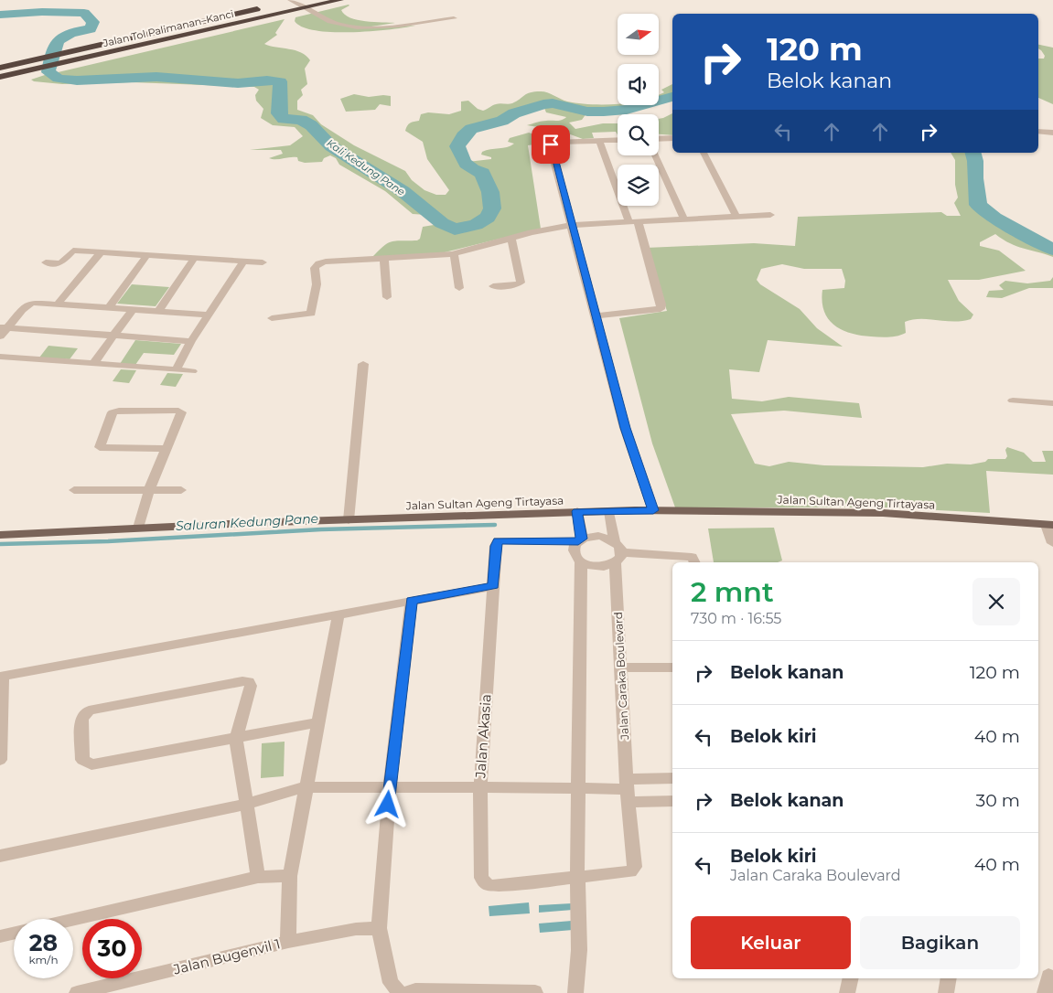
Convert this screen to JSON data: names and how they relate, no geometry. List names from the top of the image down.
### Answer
{
  "streets": {
    "highway": ["Jalan Tol Palimanan–Kanci"],
    "main road": ["Jalan Sultan Ageng Tirtayasa"],
    "street": ["Jalan Caraka Boulevard", "Jalan Akasia", "Jalan Bugenvil 1"]
  },
  "crossings": [
    ["Jalan Caraka Boulevard", "Jalan Akasia"]
  ],
  "water": ["Kali Kedung Pane", "Saluran Kedung Pane"],
  "north": "right",
  "page": {
    "turn": ["120 m", "Belok kanan"],
    "heading": ["2 mnt", "730 m · 16:55"],
    "list": [
      {
        "name": "Belok kanan",
        "value": "120 m"
      },
      {
        "name": "Belok kiri",
        "value": "40 m"
      },
      {
        "name": "Belok kanan",
        "value": "30 m"
      },
      {
        "name": "Belok kiri",
        "note": "Jalan Caraka Boulevard",
        "value": "40 m"
      }
    ],
    "buttons": ["Keluar", "Bagikan"],
    "speed": "28 km/h",
    "limit": "30"
  }
}
